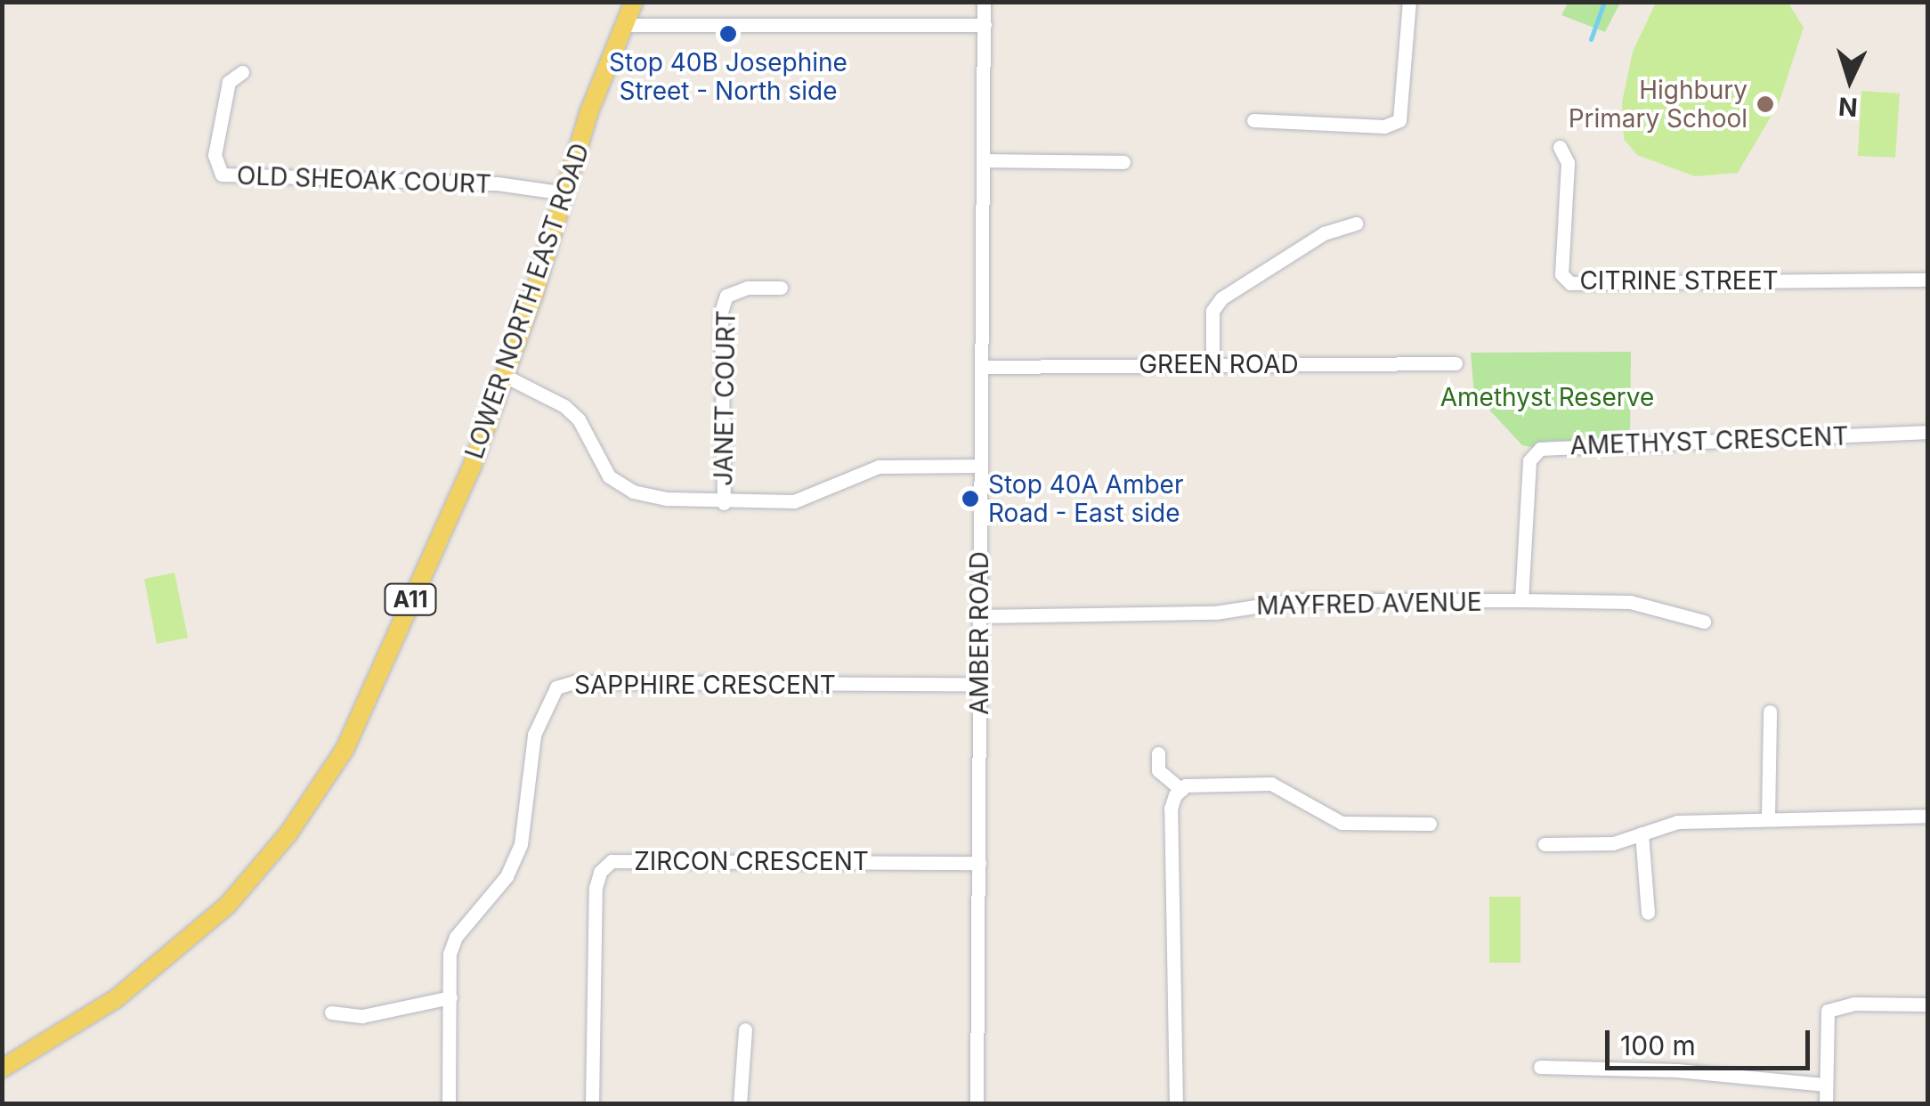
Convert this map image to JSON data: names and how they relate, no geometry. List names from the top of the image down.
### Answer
{
  "streets": {
    "main road": ["LOWER NORTH EAST ROAD", "A11"],
    "street": [
      "OLD SHEOAK COURT",
      "CITRINE STREET",
      "GREEN ROAD",
      "JANET COURT",
      "AMETHYST CRESCENT",
      "MAYFRED AVENUE",
      "AMBER ROAD",
      "SAPPHIRE CRESCENT",
      "ZIRCON CRESCENT"
    ]
  },
  "crossings": [
    ["OLD SHEOAK COURT", "LOWER NORTH EAST ROAD"],
    ["GREEN ROAD", "AMBER ROAD"],
    ["AMETHYST CRESCENT", "MAYFRED AVENUE"],
    ["MAYFRED AVENUE", "AMBER ROAD"],
    ["AMBER ROAD", "SAPPHIRE CRESCENT"],
    ["AMBER ROAD", "ZIRCON CRESCENT"]
  ],
  "parks": ["Amethyst Reserve"],
  "places": ["Stop 40B Josephine Street - North side", "Highbury Primary School", "Stop 40A Amber Road - East side"],
  "scale_bar": "100 m",
  "north": "bottom"
}
